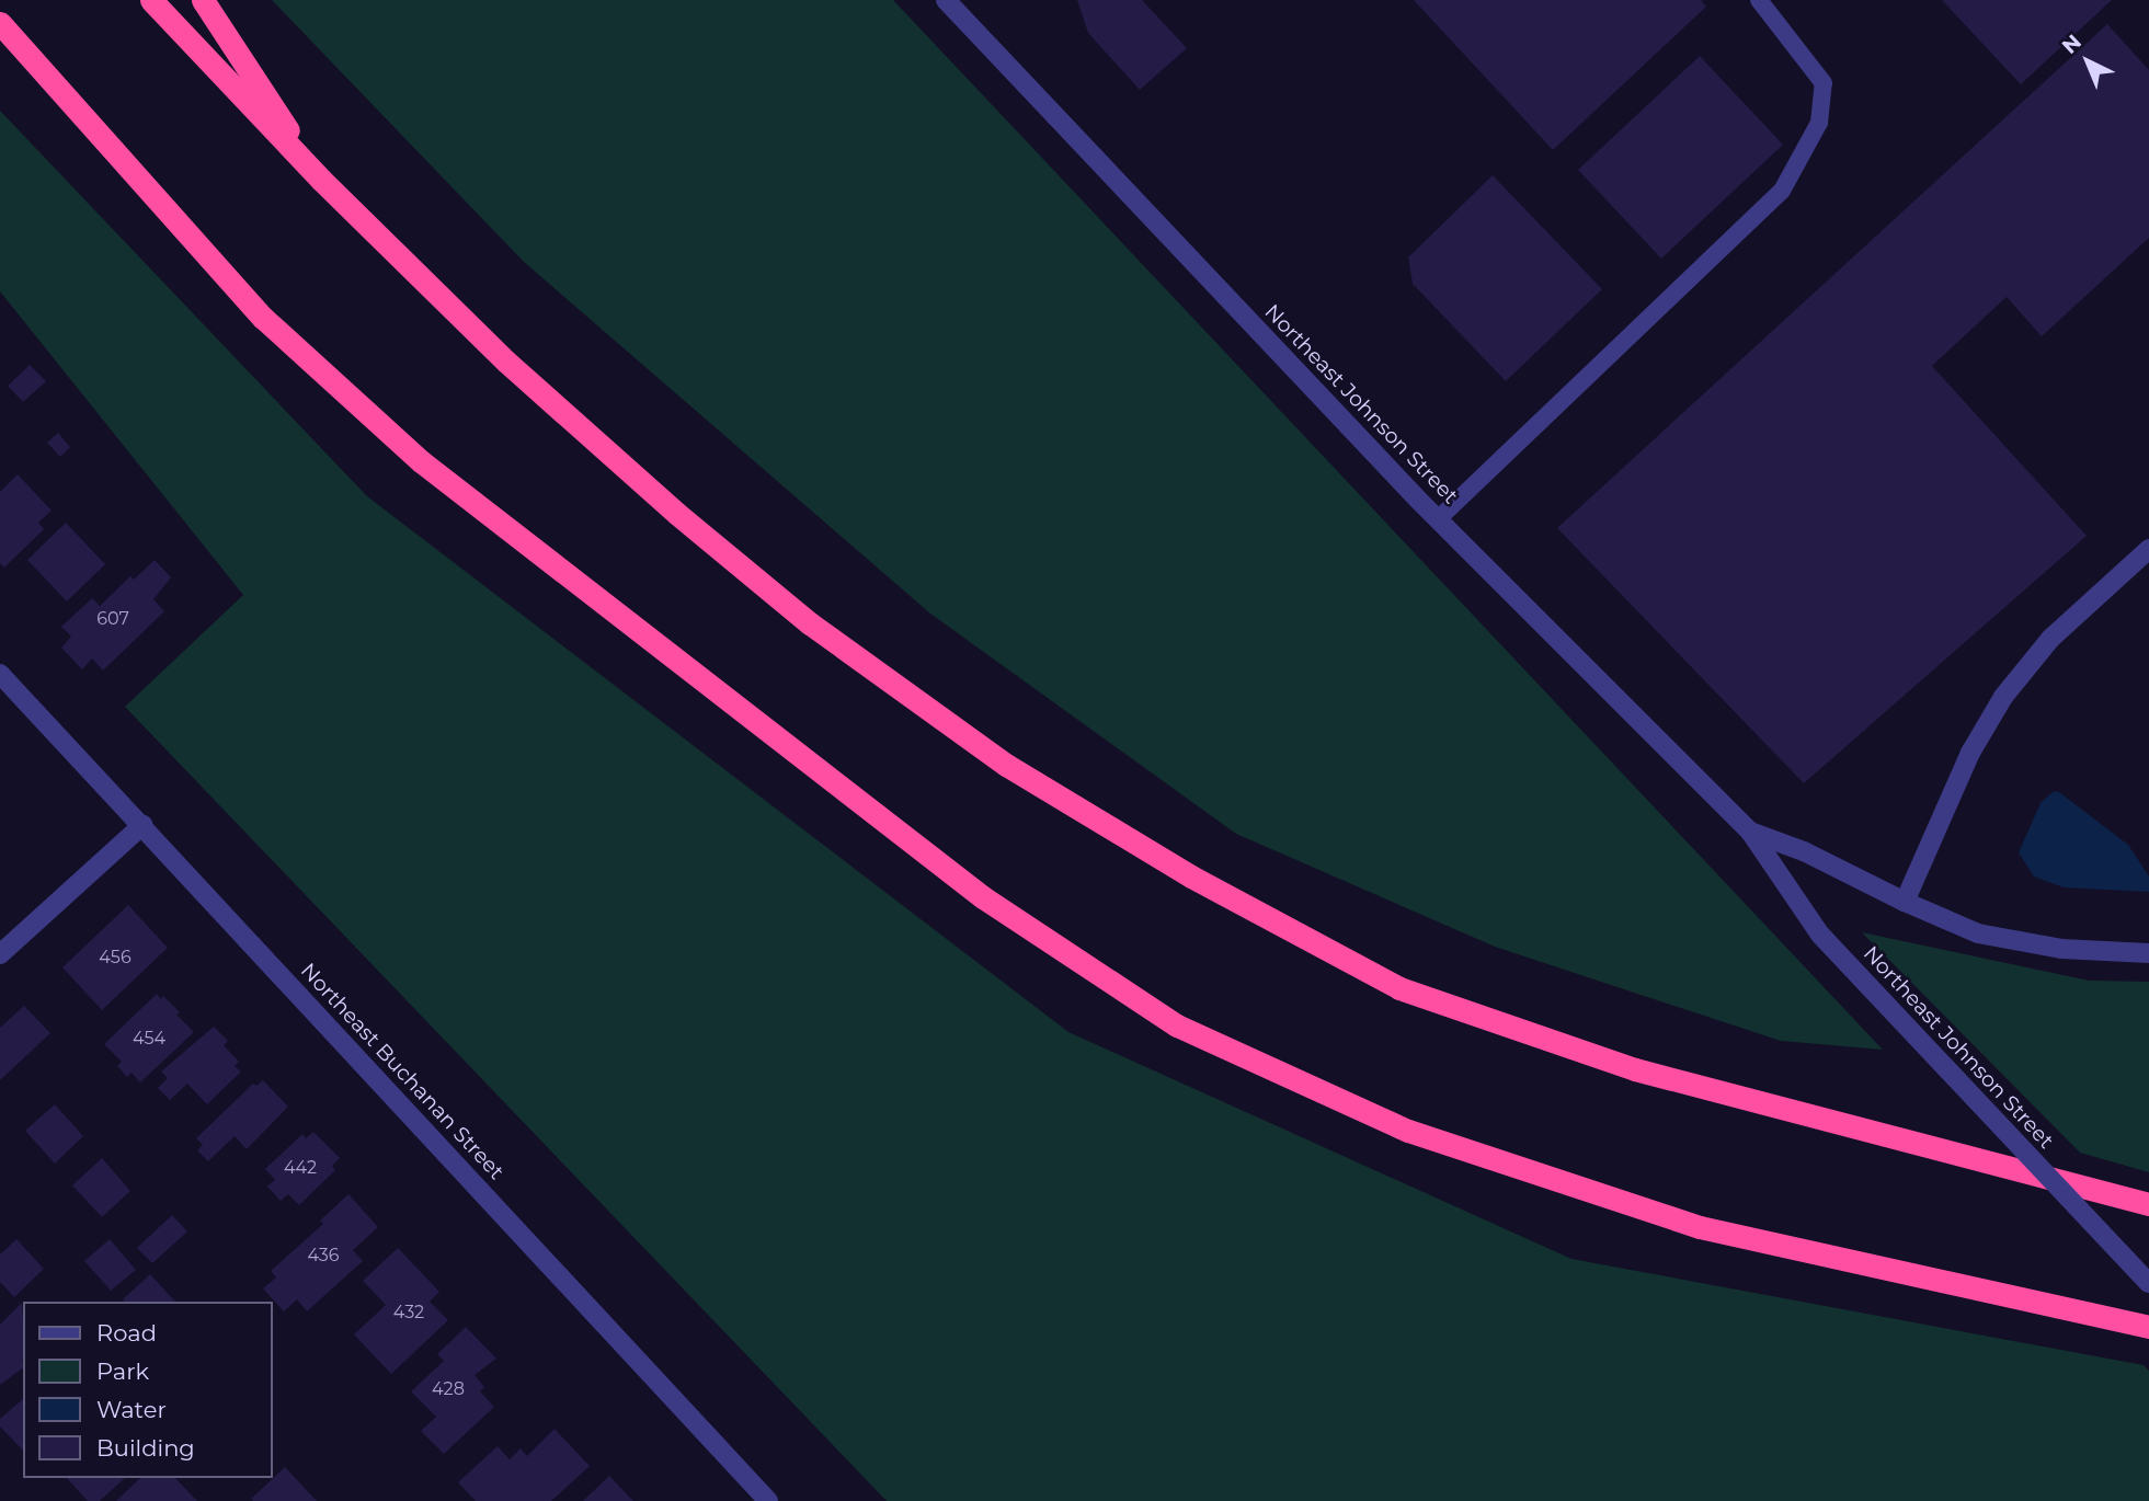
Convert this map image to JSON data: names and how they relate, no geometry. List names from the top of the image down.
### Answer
{
  "streets": {
    "street": ["Northeast Johnson Street", "Northeast Buchanan Street"]
  },
  "house_numbers": [
    "607",
    "456",
    "454",
    "442",
    "436",
    "432",
    "428"
  ],
  "legend": [
    "Road",
    "Park",
    "Water",
    "Building"
  ],
  "north": "top left"
}
